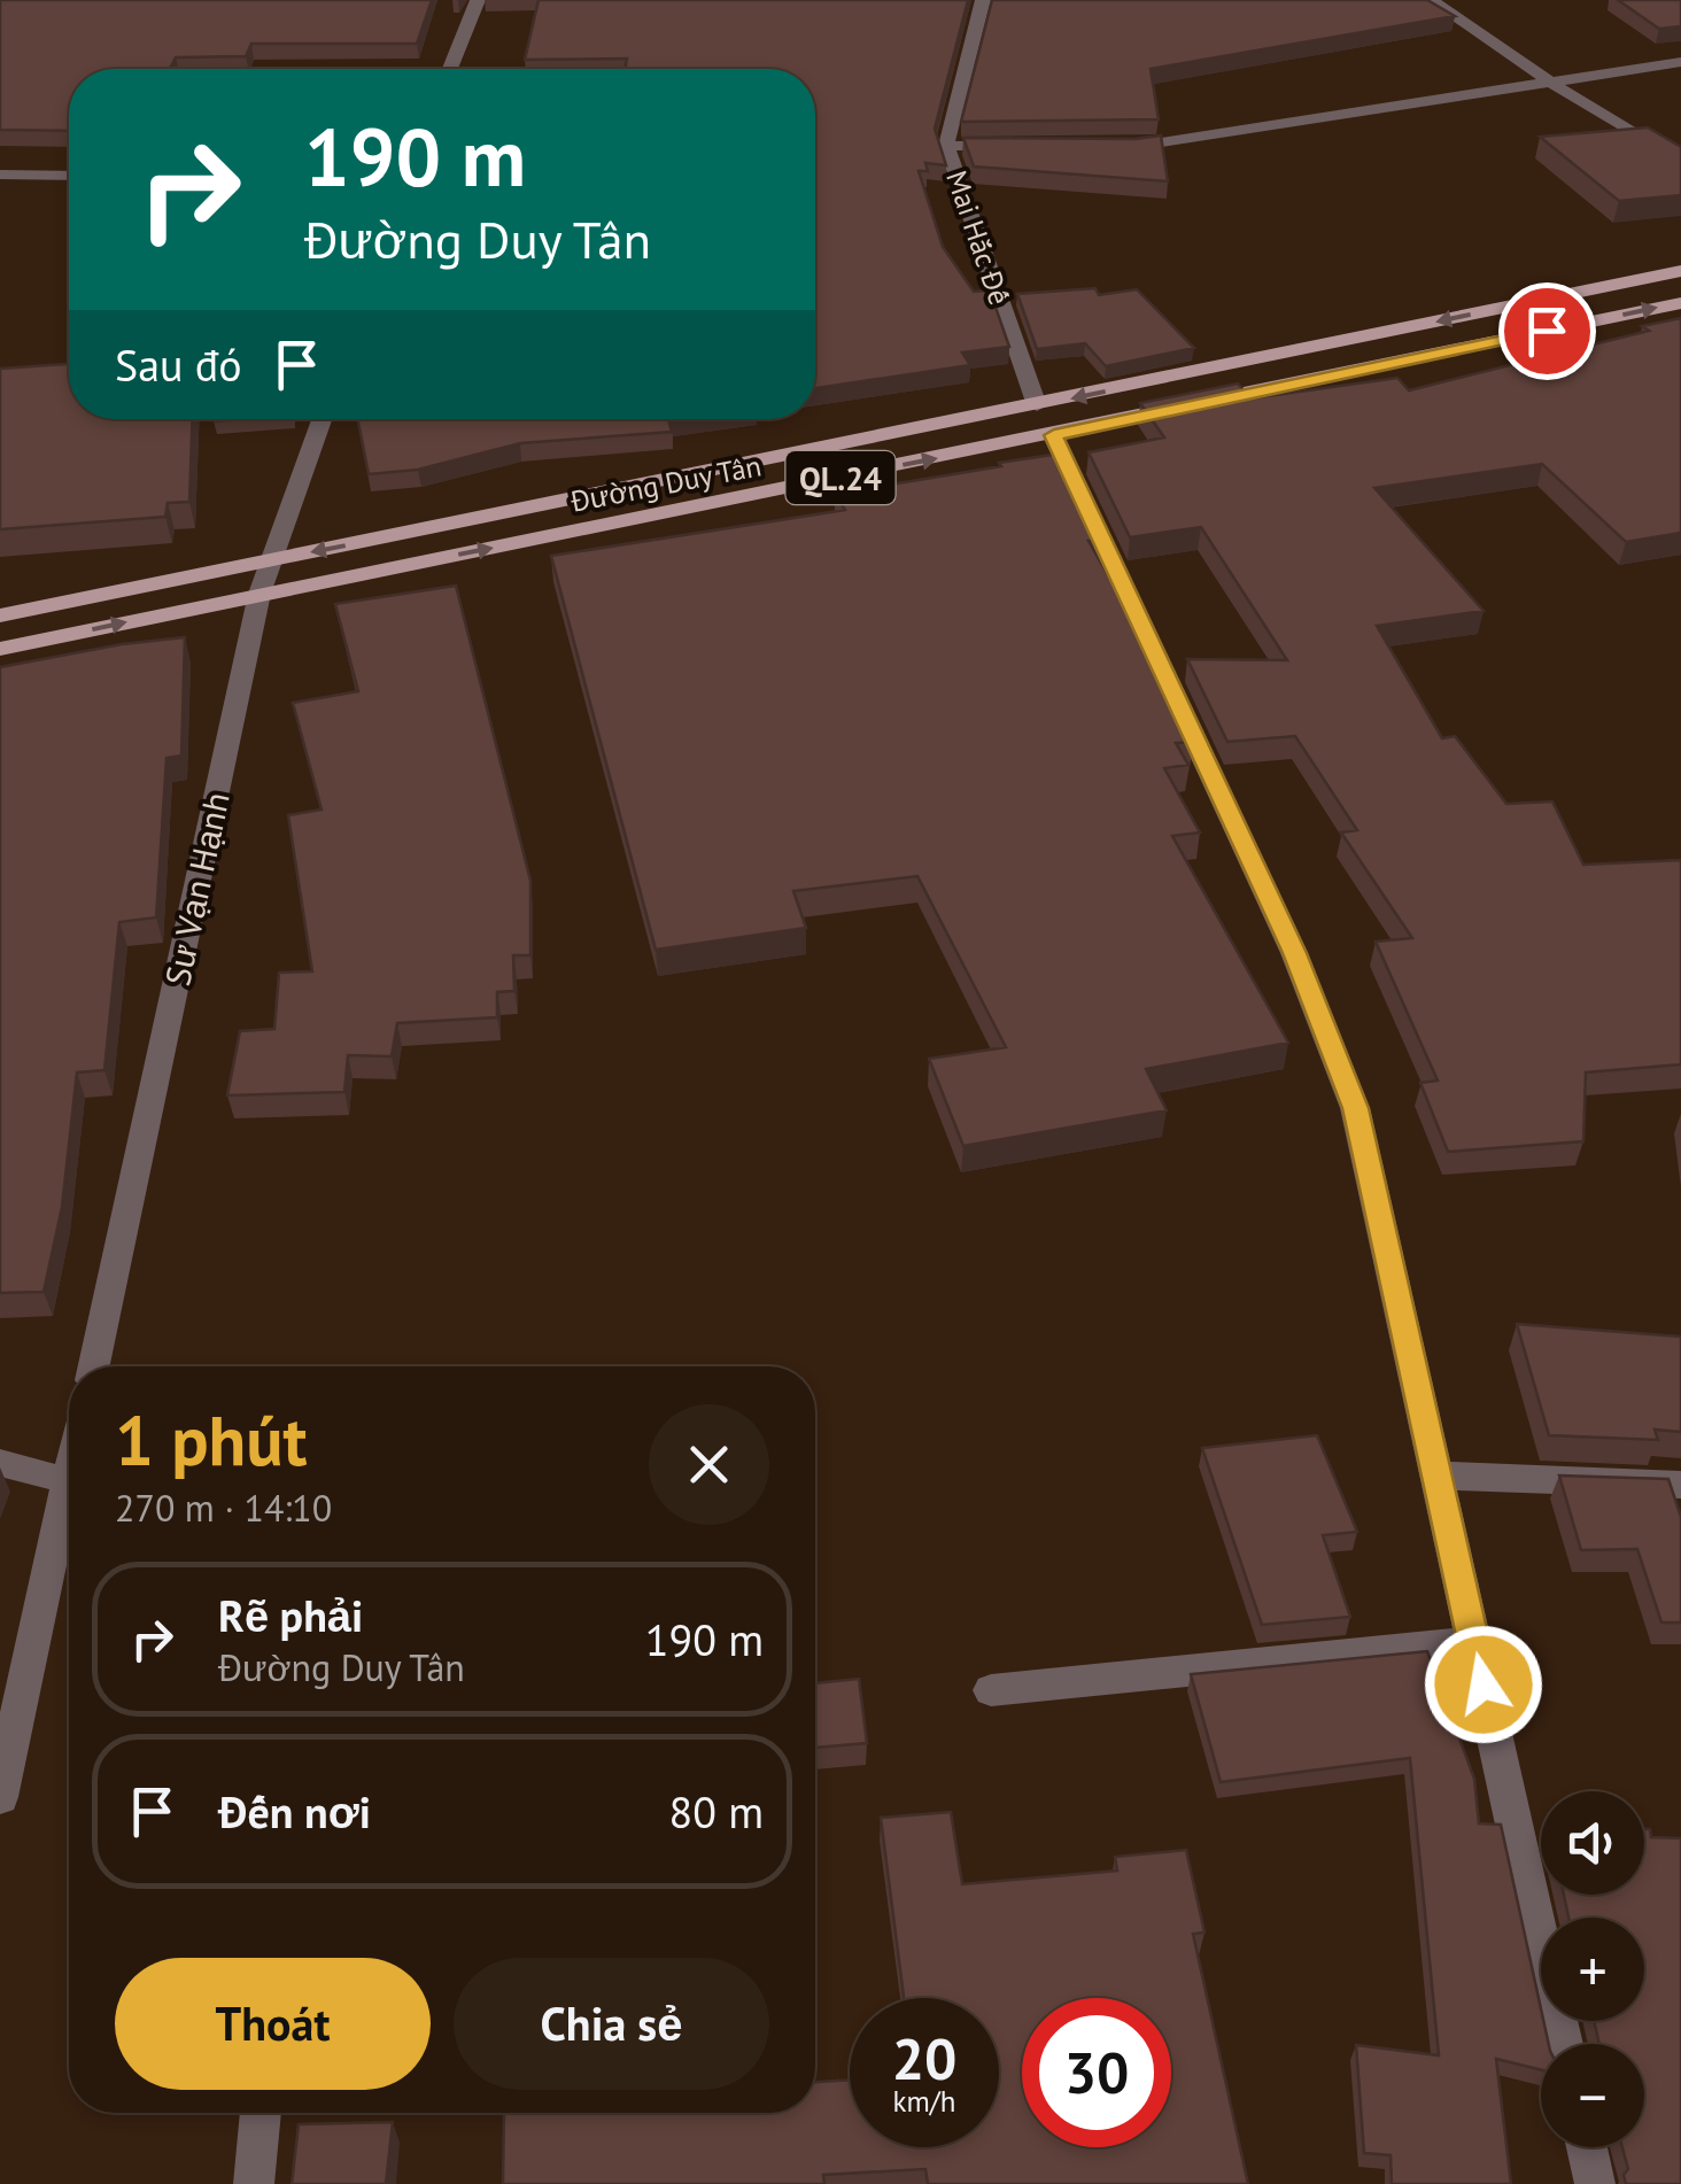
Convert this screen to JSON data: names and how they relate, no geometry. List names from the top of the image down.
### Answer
{
  "streets": {
    "main road": ["QL.24", "Đường Duy Tân"],
    "street": ["Mai Hắc Đế", "Sư Vạn Hạnh"]
  },
  "crossings": [
    ["Mai Hắc Đế", "Đường Duy Tân"],
    ["Đường Duy Tân", "Sư Vạn Hạnh"]
  ],
  "page": {
    "turn": ["190 m", "Đường Duy Tân"],
    "then": "Sau đó",
    "heading": ["1 phút", "270 m · 14:10"],
    "list": [
      {
        "name": "Rẽ phải",
        "note": "Đường Duy Tân",
        "value": "190 m"
      },
      {
        "name": "Đến nơi",
        "value": "80 m"
      }
    ],
    "map_buttons": ["+", "−"],
    "buttons": ["Thoát", "Chia sẻ"],
    "speed": "20 km/h",
    "limit": "30"
  }
}
